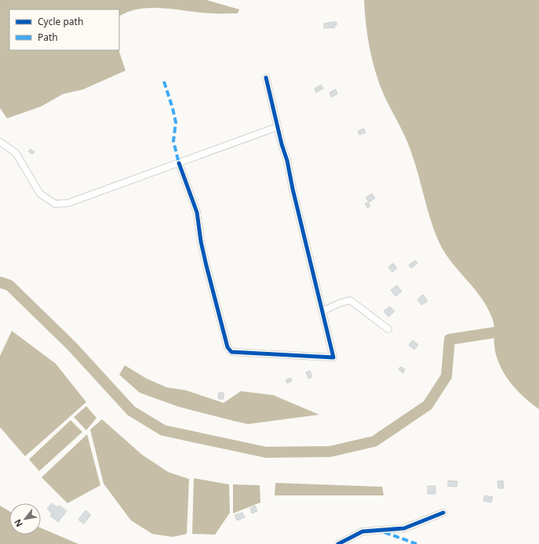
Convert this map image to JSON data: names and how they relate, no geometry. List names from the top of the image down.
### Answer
{
  "legend": ["Cycle path", "Path"],
  "north": "bottom left"
}
